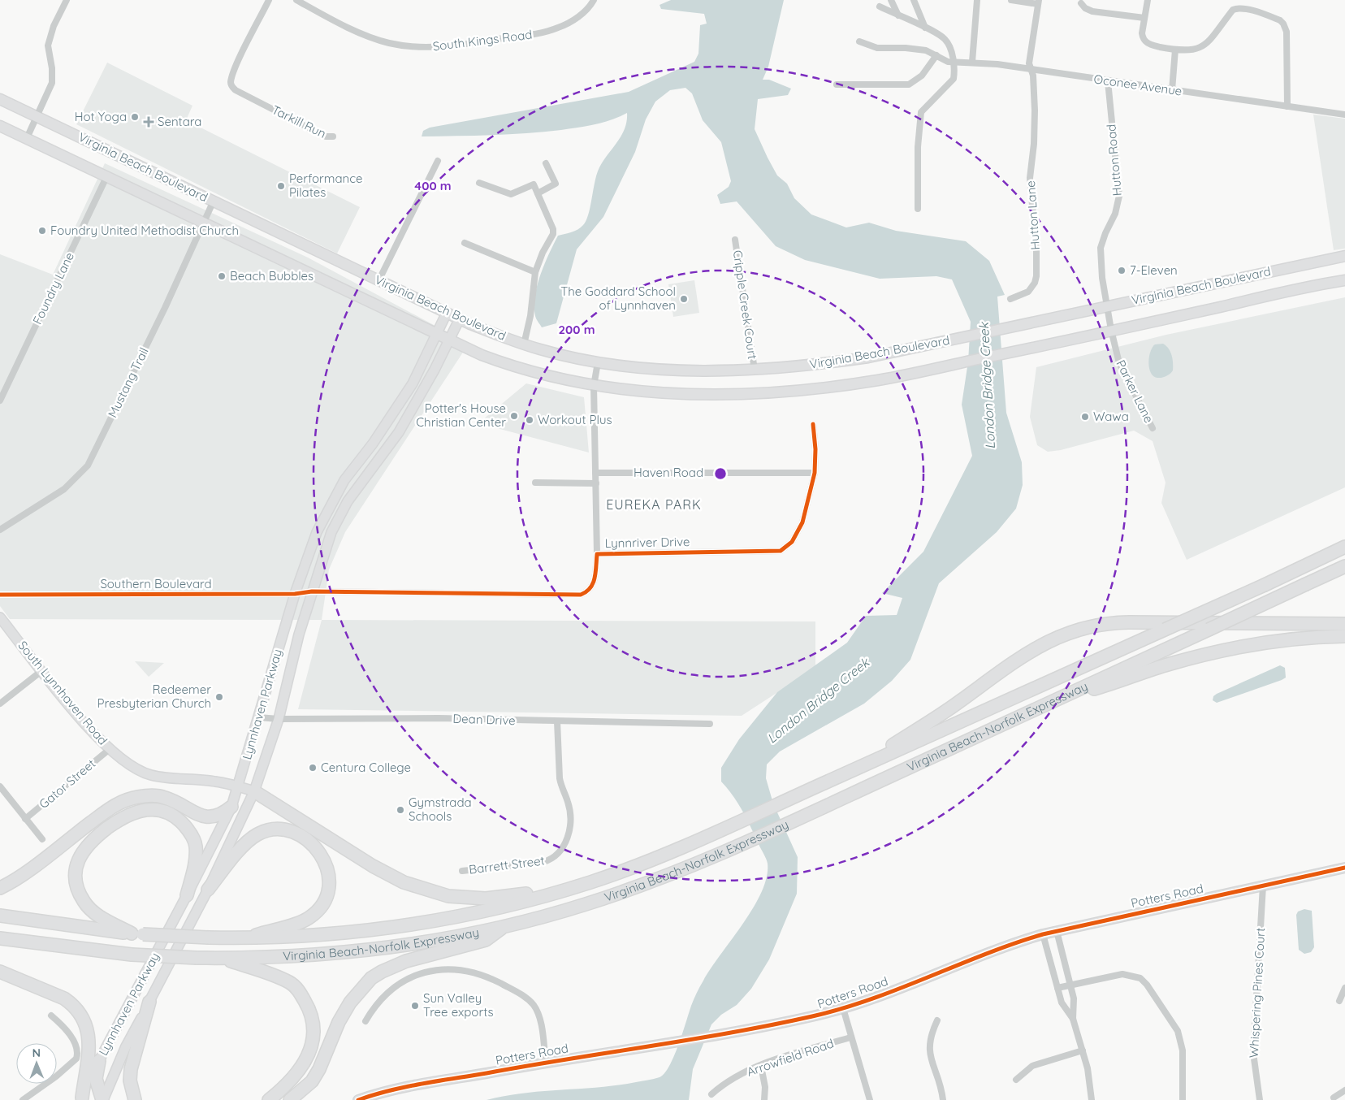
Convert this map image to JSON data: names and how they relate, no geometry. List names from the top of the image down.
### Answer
{
  "streets": {
    "highway": ["Virginia Beach-Norfolk Expressway"],
    "main road": [
      "Virginia Beach Boulevard",
      "South Lynnhaven Road",
      "Lynnhaven Parkway",
      "Potters Road"
    ],
    "street": [
      "South Kings Road",
      "Oconee Avenue",
      "Tarkill Run",
      "Hutton Road",
      "Hutton Lane",
      "Foundry Lane",
      "Cripple Creek Court",
      "Mustang Trail",
      "Parker Lane",
      "Haven Road",
      "Lynnriver Drive",
      "Southern Boulevard",
      "Dean Drive",
      "Gator Street",
      "Barrett Street",
      "Whispering Pines Court",
      "Arrowfield Road"
    ]
  },
  "crossings": [
    ["Oconee Avenue", "Hutton Road"],
    ["Oconee Avenue", "Hutton Lane"],
    ["Hutton Road", "Virginia Beach Boulevard"],
    ["Hutton Road", "Parker Lane"],
    ["Virginia Beach Boulevard", "Foundry Lane"],
    ["Virginia Beach Boulevard", "Cripple Creek Court"],
    ["Virginia Beach Boulevard", "Mustang Trail"],
    ["Virginia Beach Boulevard", "Parker Lane"],
    ["Virginia Beach Boulevard", "Lynnhaven Parkway"],
    ["Haven Road", "Lynnriver Drive"],
    ["Lynnriver Drive", "Southern Boulevard"],
    ["Lynnriver Drive", "Lynnhaven Parkway"],
    ["Southern Boulevard", "Lynnhaven Parkway"],
    ["South Lynnhaven Road", "Lynnhaven Parkway"],
    ["South Lynnhaven Road", "Gator Street"],
    ["Lynnhaven Parkway", "Dean Drive"],
    ["Dean Drive", "Barrett Street"],
    ["Potters Road", "Whispering Pines Court"]
  ],
  "districts": ["EUREKA PARK"],
  "water": ["London Bridge Creek"],
  "places": {
    "other": [
      "Hot Yoga",
      "Performance Pilates",
      "Foundry United Methodist Church",
      "7-Eleven",
      "Beach Bubbles",
      "The Goddard School of Lynnhaven",
      "Potter's House Christian Center",
      "Wawa",
      "Workout Plus",
      "Redeemer Presbyterian Church",
      "Centura College",
      "Gymstrada Schools",
      "Sun Valley Tree exports"
    ],
    "health": ["Sentara"]
  },
  "north": "top",
  "rings": ["400 m", "200 m"]
}
